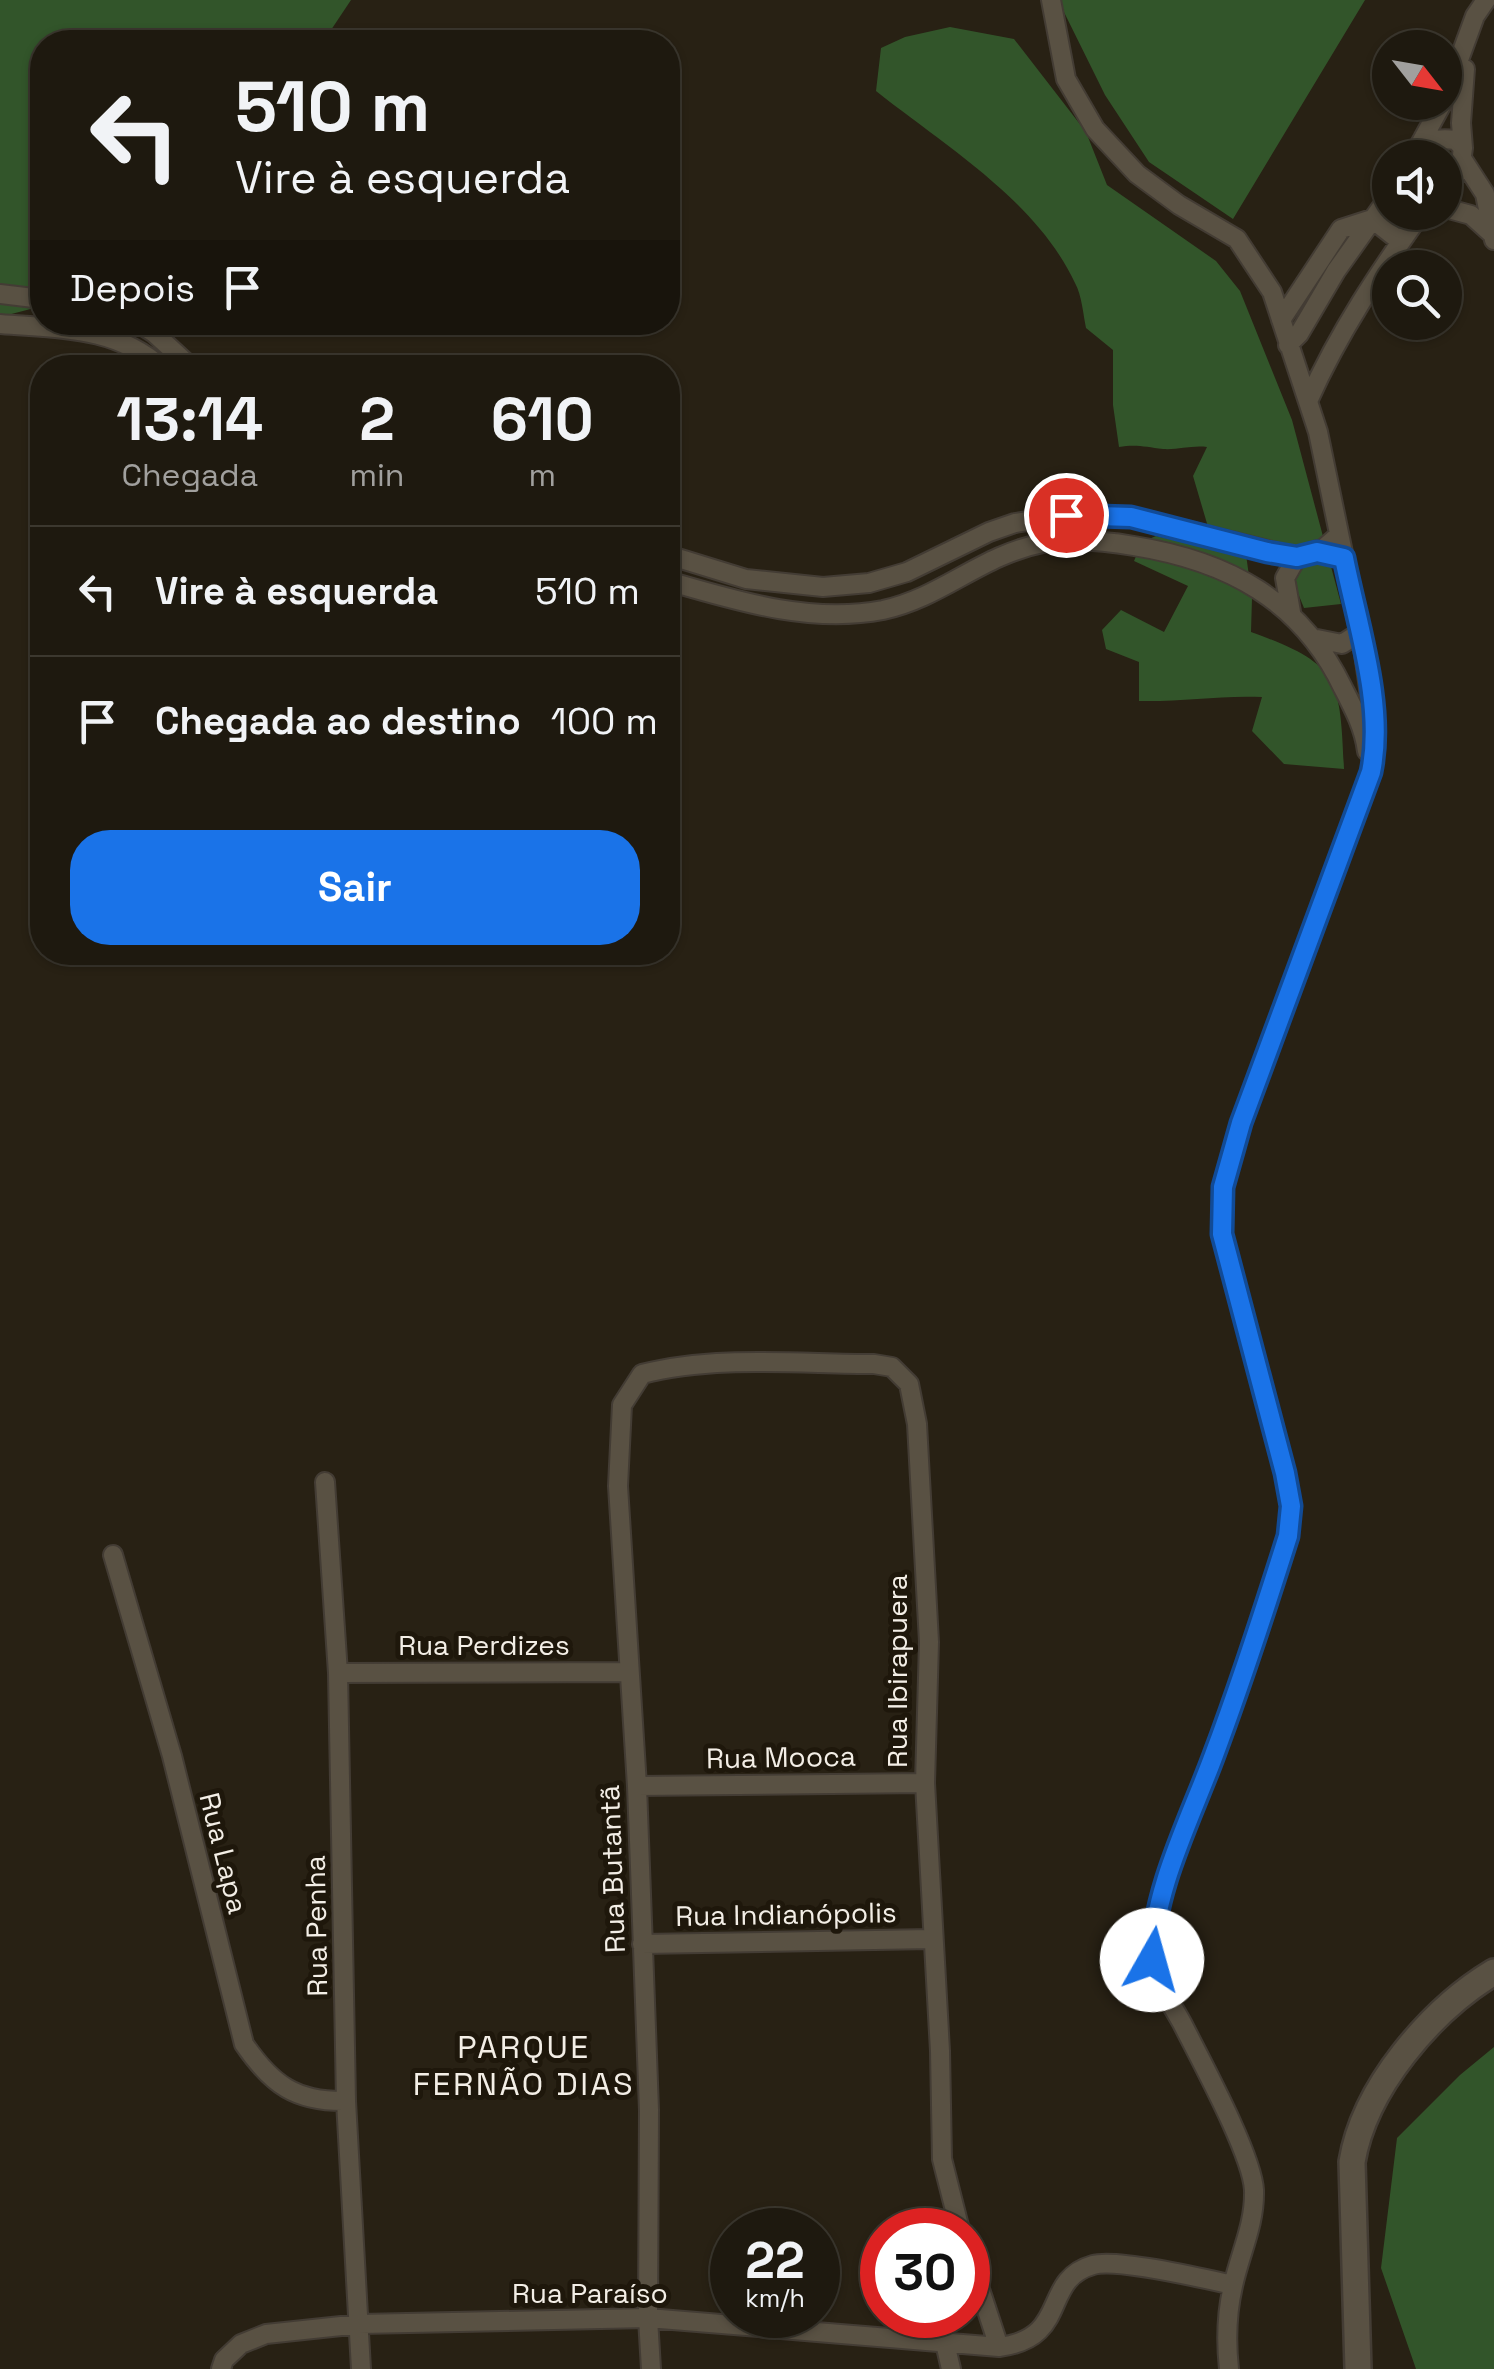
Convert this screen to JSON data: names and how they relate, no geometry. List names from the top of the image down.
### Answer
{
  "streets": {
    "street": [
      "Rua Perdizes",
      "Rua Ibirapuera",
      "Rua Mooca",
      "Rua Lapa",
      "Rua Butantã",
      "Rua Indianópolis",
      "Rua Penha",
      "Rua Paraíso"
    ]
  },
  "crossings": [
    ["Rua Perdizes", "Rua Butantã"],
    ["Rua Perdizes", "Rua Penha"],
    ["Rua Ibirapuera", "Rua Mooca"],
    ["Rua Ibirapuera", "Rua Butantã"],
    ["Rua Ibirapuera", "Rua Indianópolis"],
    ["Rua Mooca", "Rua Butantã"],
    ["Rua Lapa", "Rua Penha"],
    ["Rua Butantã", "Rua Indianópolis"],
    ["Rua Butantã", "Rua Paraíso"],
    ["Rua Penha", "Rua Paraíso"]
  ],
  "districts": ["PARQUE FERNÃO DIAS"],
  "north": "bottom right",
  "page": {
    "turn": ["510 m", "Vire à esquerda"],
    "then": "Depois",
    "eta": [
      "13:14",
      "Chegada",
      "2",
      "min",
      "610",
      "m"
    ],
    "list": [
      {
        "name": "Vire à esquerda",
        "value": "510 m"
      },
      {
        "name": "Chegada ao destino",
        "value": "100 m"
      }
    ],
    "buttons": "Sair",
    "speed": "22 km/h",
    "limit": "30"
  }
}
